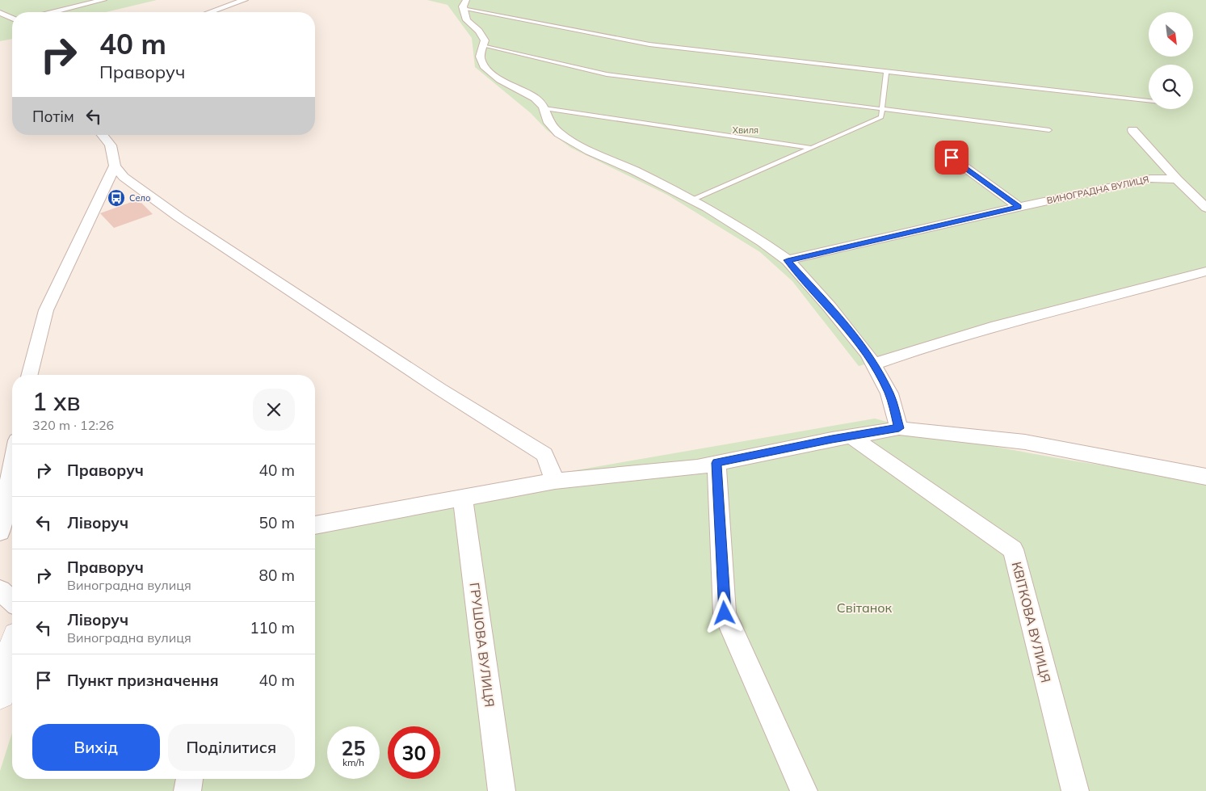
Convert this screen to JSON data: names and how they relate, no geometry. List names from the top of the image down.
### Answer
{
  "streets": {
    "street": ["ВИНОГРАДНА ВУЛИЦЯ", "КВІТКОВА ВУЛИЦЯ", "ГРУШОВА ВУЛИЦЯ"]
  },
  "parks": ["Хвиля", "Світанок"],
  "places": {
    "bus stop": ["Село"]
  },
  "north": "bottom right",
  "page": {
    "turn": ["40 m", "Праворуч"],
    "then": "Потім",
    "heading": ["1 хв", "320 m · 12:26"],
    "list": [
      {
        "name": "Праворуч",
        "value": "40 m"
      },
      {
        "name": "Ліворуч",
        "value": "50 m"
      },
      {
        "name": "Праворуч",
        "note": "Виноградна вулиця",
        "value": "80 m"
      },
      {
        "name": "Ліворуч",
        "note": "Виноградна вулиця",
        "value": "110 m"
      },
      {
        "name": "Пункт призначення",
        "value": "40 m"
      }
    ],
    "buttons": ["Вихід", "Поділитися"],
    "speed": "25 km/h",
    "limit": "30"
  }
}
